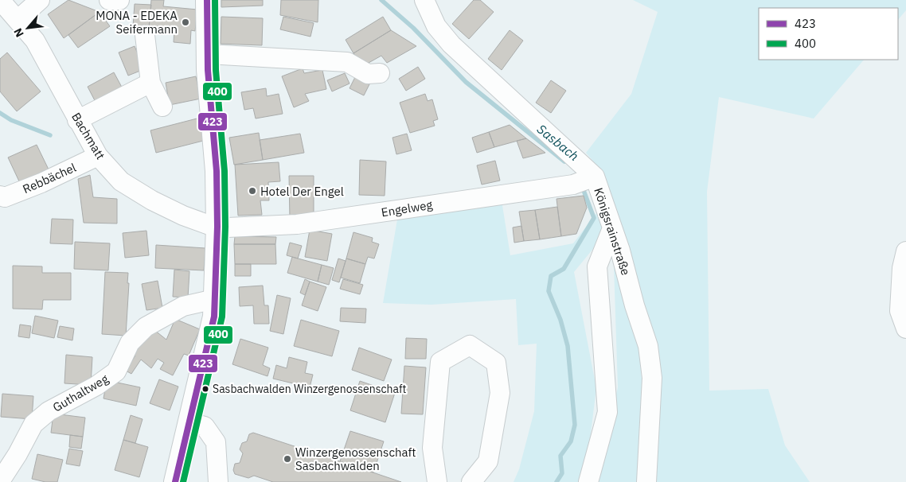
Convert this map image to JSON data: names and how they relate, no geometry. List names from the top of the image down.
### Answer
{
  "streets": {
    "street": [
      "Bachmatt",
      "Rebbächel",
      "Engelweg",
      "Königsrainstraße",
      "Guthaltweg"
    ]
  },
  "crossings": [
    ["Bachmatt", "Rebbächel"],
    ["Bachmatt", "Engelweg"],
    ["Engelweg", "Königsrainstraße"]
  ],
  "water": ["Sasbach"],
  "places": [
    "MONA - EDEKA Seifermann",
    "Hotel Der Engel",
    "Sasbachwalden Winzergenossenschaft",
    "Winzergenossenschaft Sasbachwalden"
  ],
  "lines": ["transit line 423", "transit line 400"],
  "legend": ["423", "400"],
  "north": "bottom left"
}
